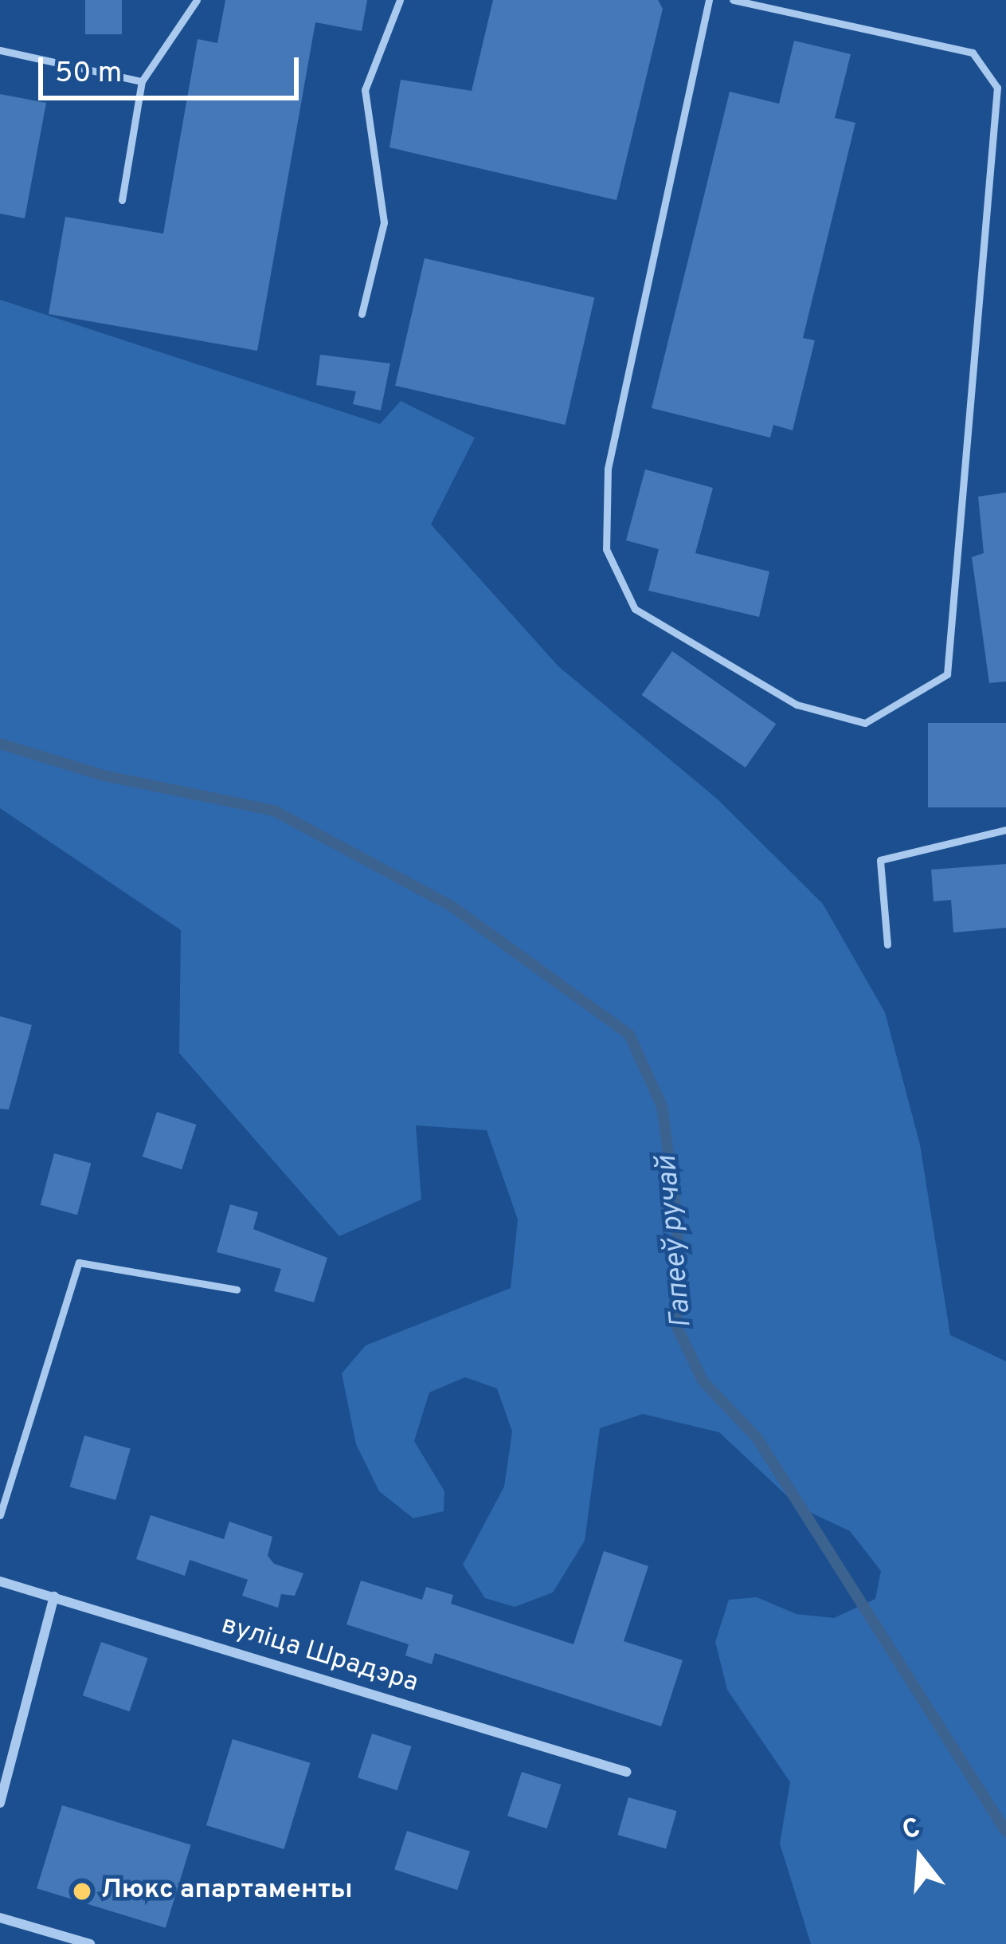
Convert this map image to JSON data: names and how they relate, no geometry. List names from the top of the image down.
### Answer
{
  "streets": {
    "street": ["вуліца Шрадэра"]
  },
  "water": ["Гапееў ручай"],
  "places": ["Люкс апартаменты"],
  "scale_bar": "50 m",
  "north": "top"
}
